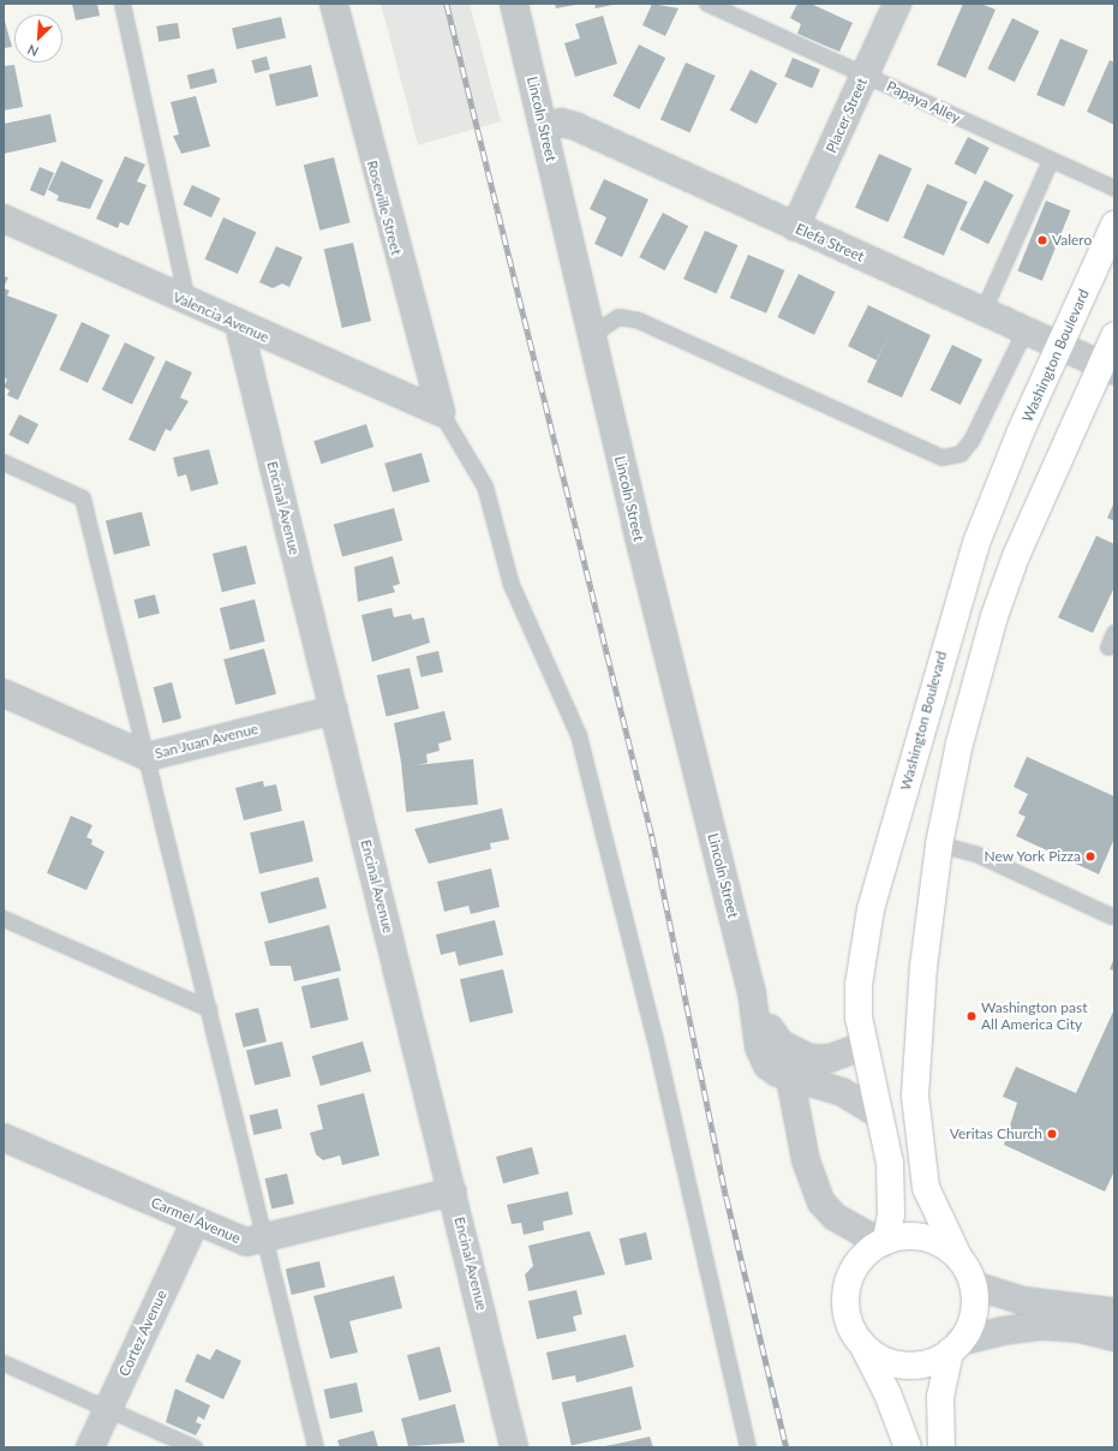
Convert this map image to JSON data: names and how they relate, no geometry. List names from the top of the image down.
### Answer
{
  "streets": {
    "main road": ["Washington Boulevard"],
    "street": [
      "Placer Street",
      "Lincoln Street",
      "Roseville Street",
      "Elefa Street",
      "Valencia Avenue",
      "Encinal Avenue",
      "San Juan Avenue",
      "Carmel Avenue",
      "Cortez Avenue"
    ],
    "lane": ["Papaya Alley"]
  },
  "crossings": [
    ["Papaya Alley", "Placer Street"],
    ["Placer Street", "Elefa Street"],
    ["Lincoln Street", "Elefa Street"],
    ["Lincoln Street", "Washington Boulevard"],
    ["Roseville Street", "Valencia Avenue"],
    ["Elefa Street", "Washington Boulevard"],
    ["Valencia Avenue", "Encinal Avenue"],
    ["Encinal Avenue", "San Juan Avenue"],
    ["Encinal Avenue", "Carmel Avenue"],
    ["Carmel Avenue", "Cortez Avenue"]
  ],
  "places": [
    "Valero",
    "New York Pizza",
    "Washington past All America City",
    "Veritas Church"
  ],
  "north": "bottom left"
}
